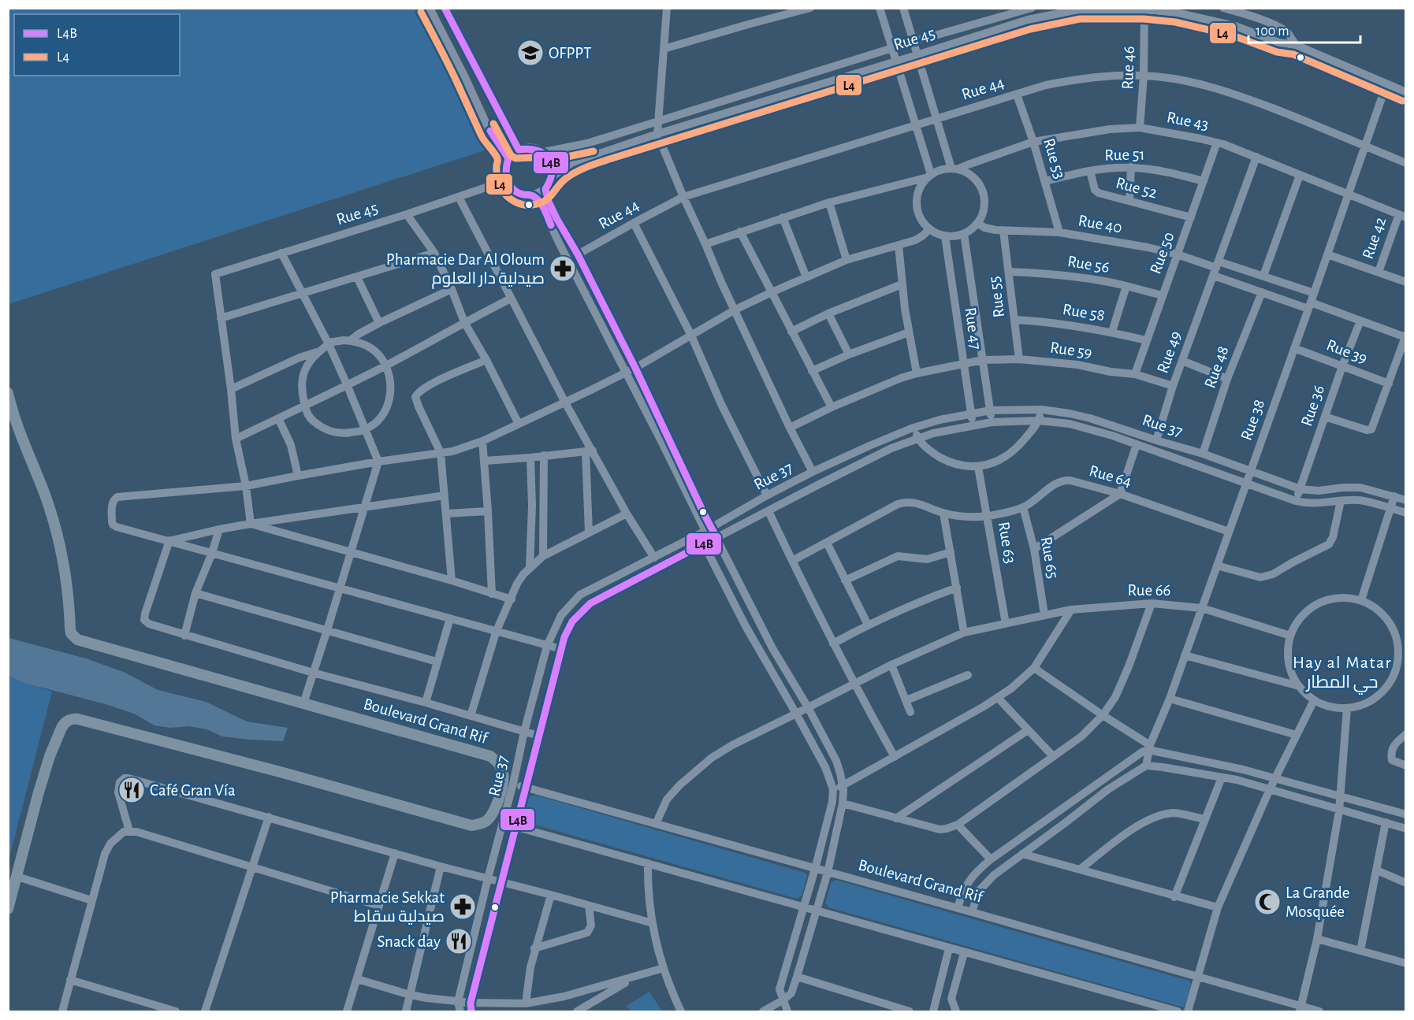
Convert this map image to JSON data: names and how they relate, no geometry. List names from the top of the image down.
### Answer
{
  "streets": {
    "main road": ["Boulevard Grand Rif"],
    "street": [
      "Rue 45",
      "Rue 46",
      "Rue 44",
      "Rue 43",
      "Rue 51",
      "Rue 53",
      "Rue 52",
      "Rue 40",
      "Rue 42",
      "Rue 50",
      "Rue 56",
      "Rue 55",
      "Rue 58",
      "Rue 47",
      "Rue 59",
      "Rue 39",
      "Rue 49",
      "Rue 48",
      "Rue 36",
      "Rue 38",
      "Rue 37",
      "Rue 64",
      "Rue 63",
      "Rue 65",
      "Rue 66"
    ]
  },
  "crossings": [
    ["Rue 45", "Rue 46"],
    ["Rue 45", "Rue 38"],
    ["Rue 46", "Rue 44"],
    ["Rue 46", "Rue 43"],
    ["Rue 44", "Rue 53"],
    ["Rue 44", "Rue 38"],
    ["Rue 43", "Rue 53"],
    ["Rue 43", "Rue 40"],
    ["Rue 43", "Rue 42"],
    ["Rue 43", "Rue 50"],
    ["Rue 43", "Rue 47"],
    ["Rue 43", "Rue 49"],
    ["Rue 43", "Rue 38"],
    ["Rue 51", "Rue 53"],
    ["Rue 51", "Rue 52"],
    ["Rue 51", "Rue 50"],
    ["Rue 53", "Rue 40"],
    ["Rue 52", "Rue 50"],
    ["Rue 40", "Rue 50"],
    ["Rue 40", "Rue 55"],
    ["Rue 40", "Rue 47"],
    ["Rue 40", "Rue 49"],
    ["Rue 40", "Rue 48"],
    ["Rue 40", "Rue 36"],
    ["Rue 40", "Rue 38"],
    ["Rue 50", "Rue 56"],
    ["Rue 50", "Rue 58"],
    ["Rue 50", "Rue 59"],
    ["Rue 56", "Rue 55"],
    ["Rue 55", "Rue 58"],
    ["Rue 55", "Rue 59"],
    ["Rue 47", "Rue 59"],
    ["Rue 47", "Rue 37"],
    ["Rue 59", "Rue 49"],
    ["Rue 39", "Rue 36"],
    ["Rue 39", "Rue 38"],
    ["Rue 49", "Rue 37"],
    ["Rue 48", "Rue 37"],
    ["Rue 36", "Rue 37"],
    ["Rue 38", "Rue 37"],
    ["Rue 38", "Rue 64"],
    ["Rue 38", "Rue 66"],
    ["Rue 37", "Boulevard Grand Rif"],
    ["Rue 64", "Rue 63"],
    ["Rue 64", "Rue 65"],
    ["Rue 63", "Rue 66"],
    ["Rue 65", "Rue 66"],
    ["Rue 66", "Boulevard Grand Rif"]
  ],
  "districts": ["Hay al Matar حي المطار"],
  "places": {
    "school or university": ["OFPPT"],
    "pharmacy": ["Pharmacie Dar Al Oloum صيدلية دار العلوم", "Pharmacie Sekkat صيدلية سقاط"],
    "restaurant": ["Café Gran Vía", "Snack day"],
    "mosque": ["La Grande Mosquée"]
  },
  "lines": ["transit line L4B", "transit line L4"],
  "legend": ["L4B", "L4"],
  "scale_bar": "100 m"
}
